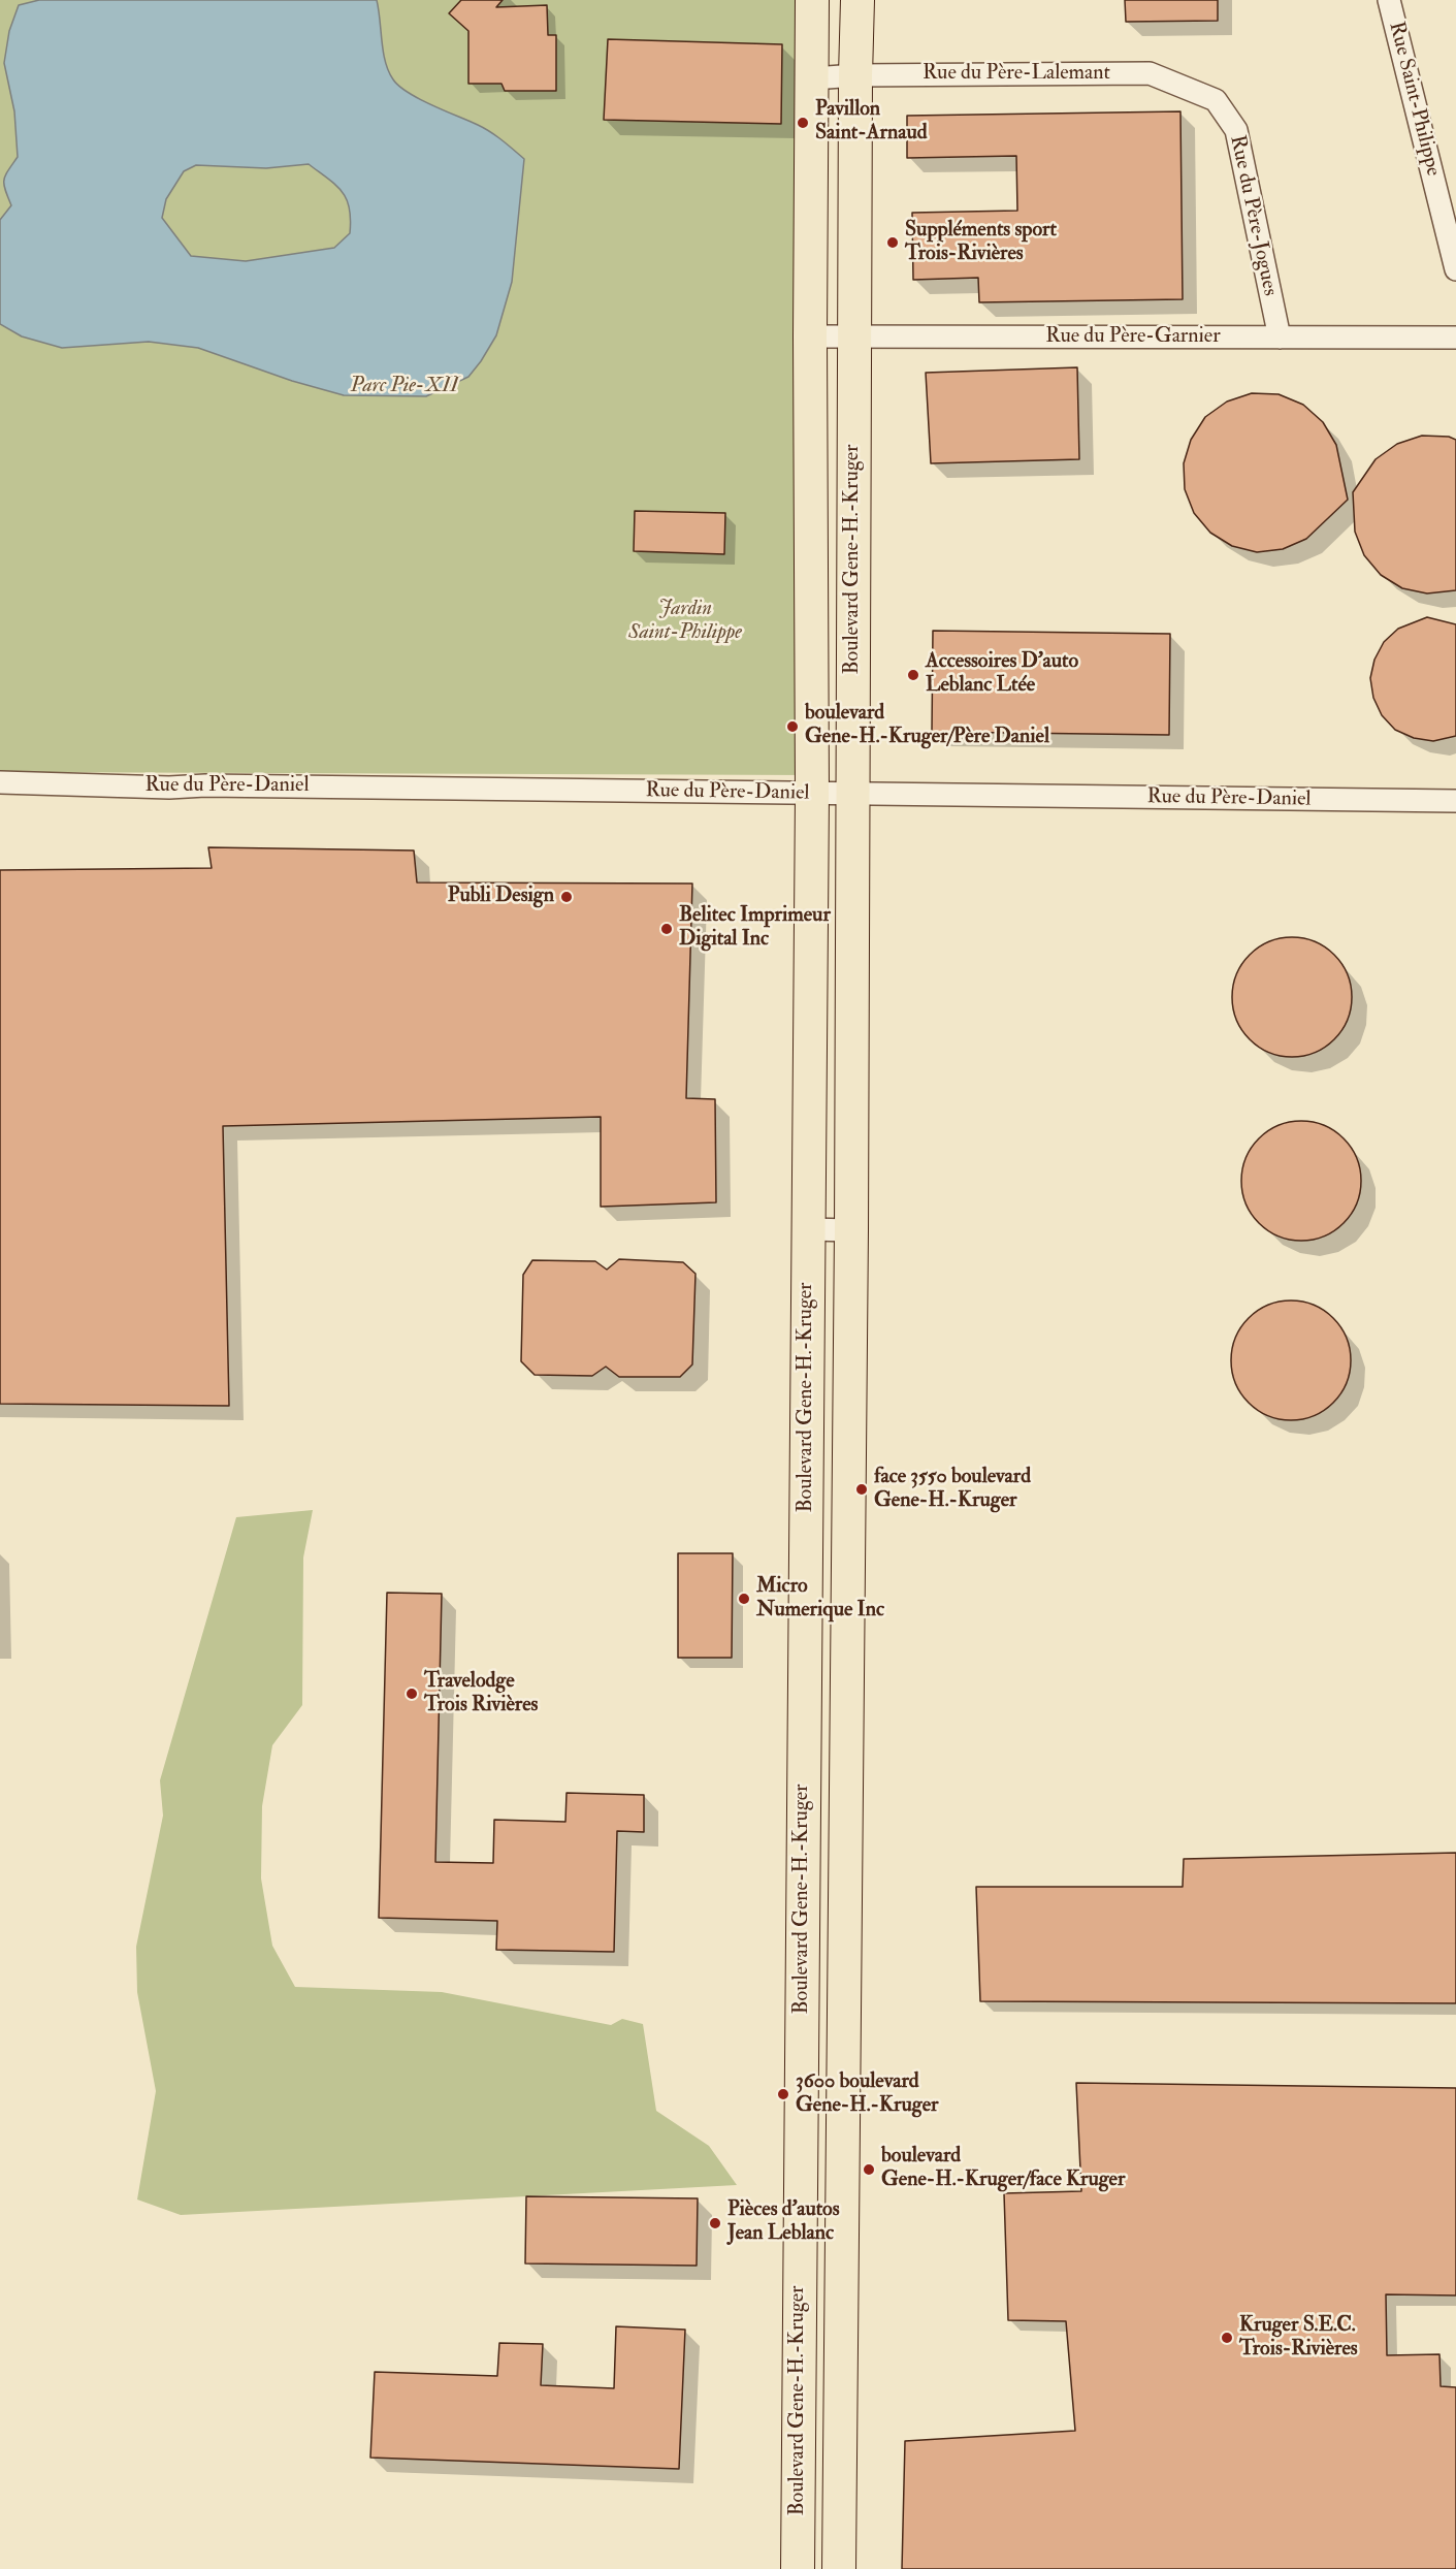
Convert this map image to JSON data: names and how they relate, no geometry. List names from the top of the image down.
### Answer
{
  "streets": {
    "main road": ["Boulevard Gene-H.-Kruger"],
    "street": [
      "Rue du Père-Lalemant",
      "Rue Saint-Philippe",
      "Rue du Père-Jogues",
      "Rue du Père-Garnier",
      "Rue du Père-Daniel"
    ]
  },
  "crossings": [
    ["Rue du Père-Lalemant", "Rue du Père-Jogues"],
    ["Rue du Père-Lalemant", "Boulevard Gene-H.-Kruger"],
    ["Rue du Père-Jogues", "Rue du Père-Garnier"],
    ["Rue du Père-Garnier", "Boulevard Gene-H.-Kruger"],
    ["Boulevard Gene-H.-Kruger", "Rue du Père-Daniel"]
  ],
  "parks": ["Parc Pie-XII", "Jardin Saint-Philippe"],
  "places": [
    "Pavillon Saint-Arnaud",
    "Suppléments sport Trois-Rivières",
    "Accessoires D'auto Leblanc Ltée",
    "boulevard Gene-H.-Kruger/Père Daniel",
    "Publi Design",
    "Belitec Imprimeur Digital Inc",
    "face 3550 boulevard Gene-H.-Kruger",
    "Micro Numerique Inc",
    "Travelodge Trois Rivières",
    "3600 boulevard Gene-H.-Kruger",
    "boulevard Gene-H.-Kruger/face Kruger",
    "Pièces d'autos Jean Leblanc",
    "Kruger S.E.C. Trois-Rivières"
  ]
}
